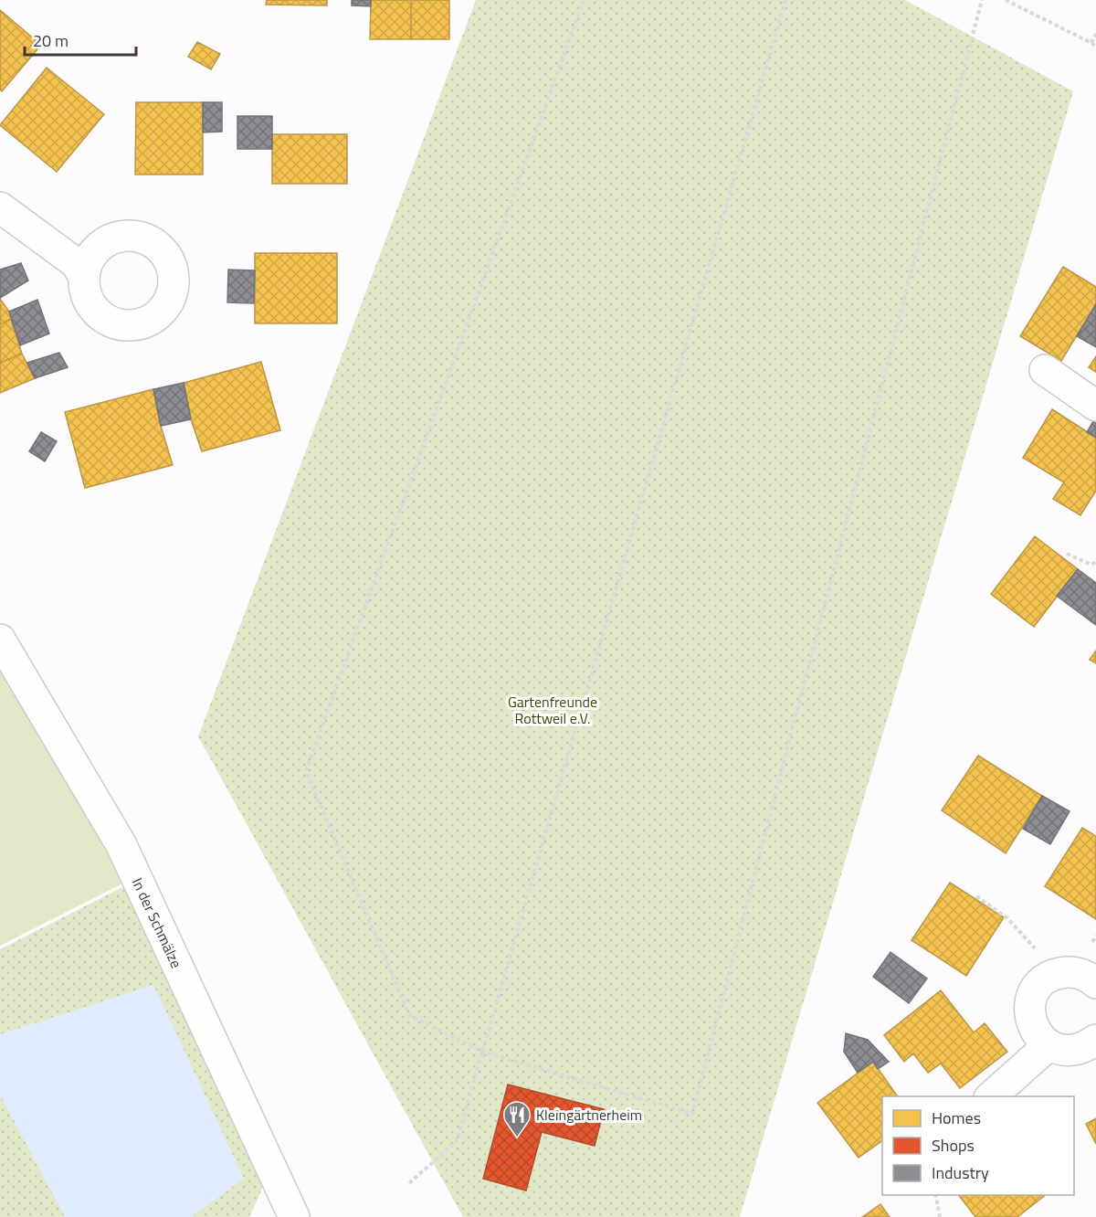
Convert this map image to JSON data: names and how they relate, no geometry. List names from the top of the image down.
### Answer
{
  "streets": {
    "street": ["In der Schmälze"]
  },
  "parks": ["Gartenfreunde Rottweil e.V."],
  "places": {
    "restaurant": ["Kleingärtnerheim"]
  },
  "legend": ["Homes", "Shops", "Industry"],
  "scale_bar": "20 m"
}
